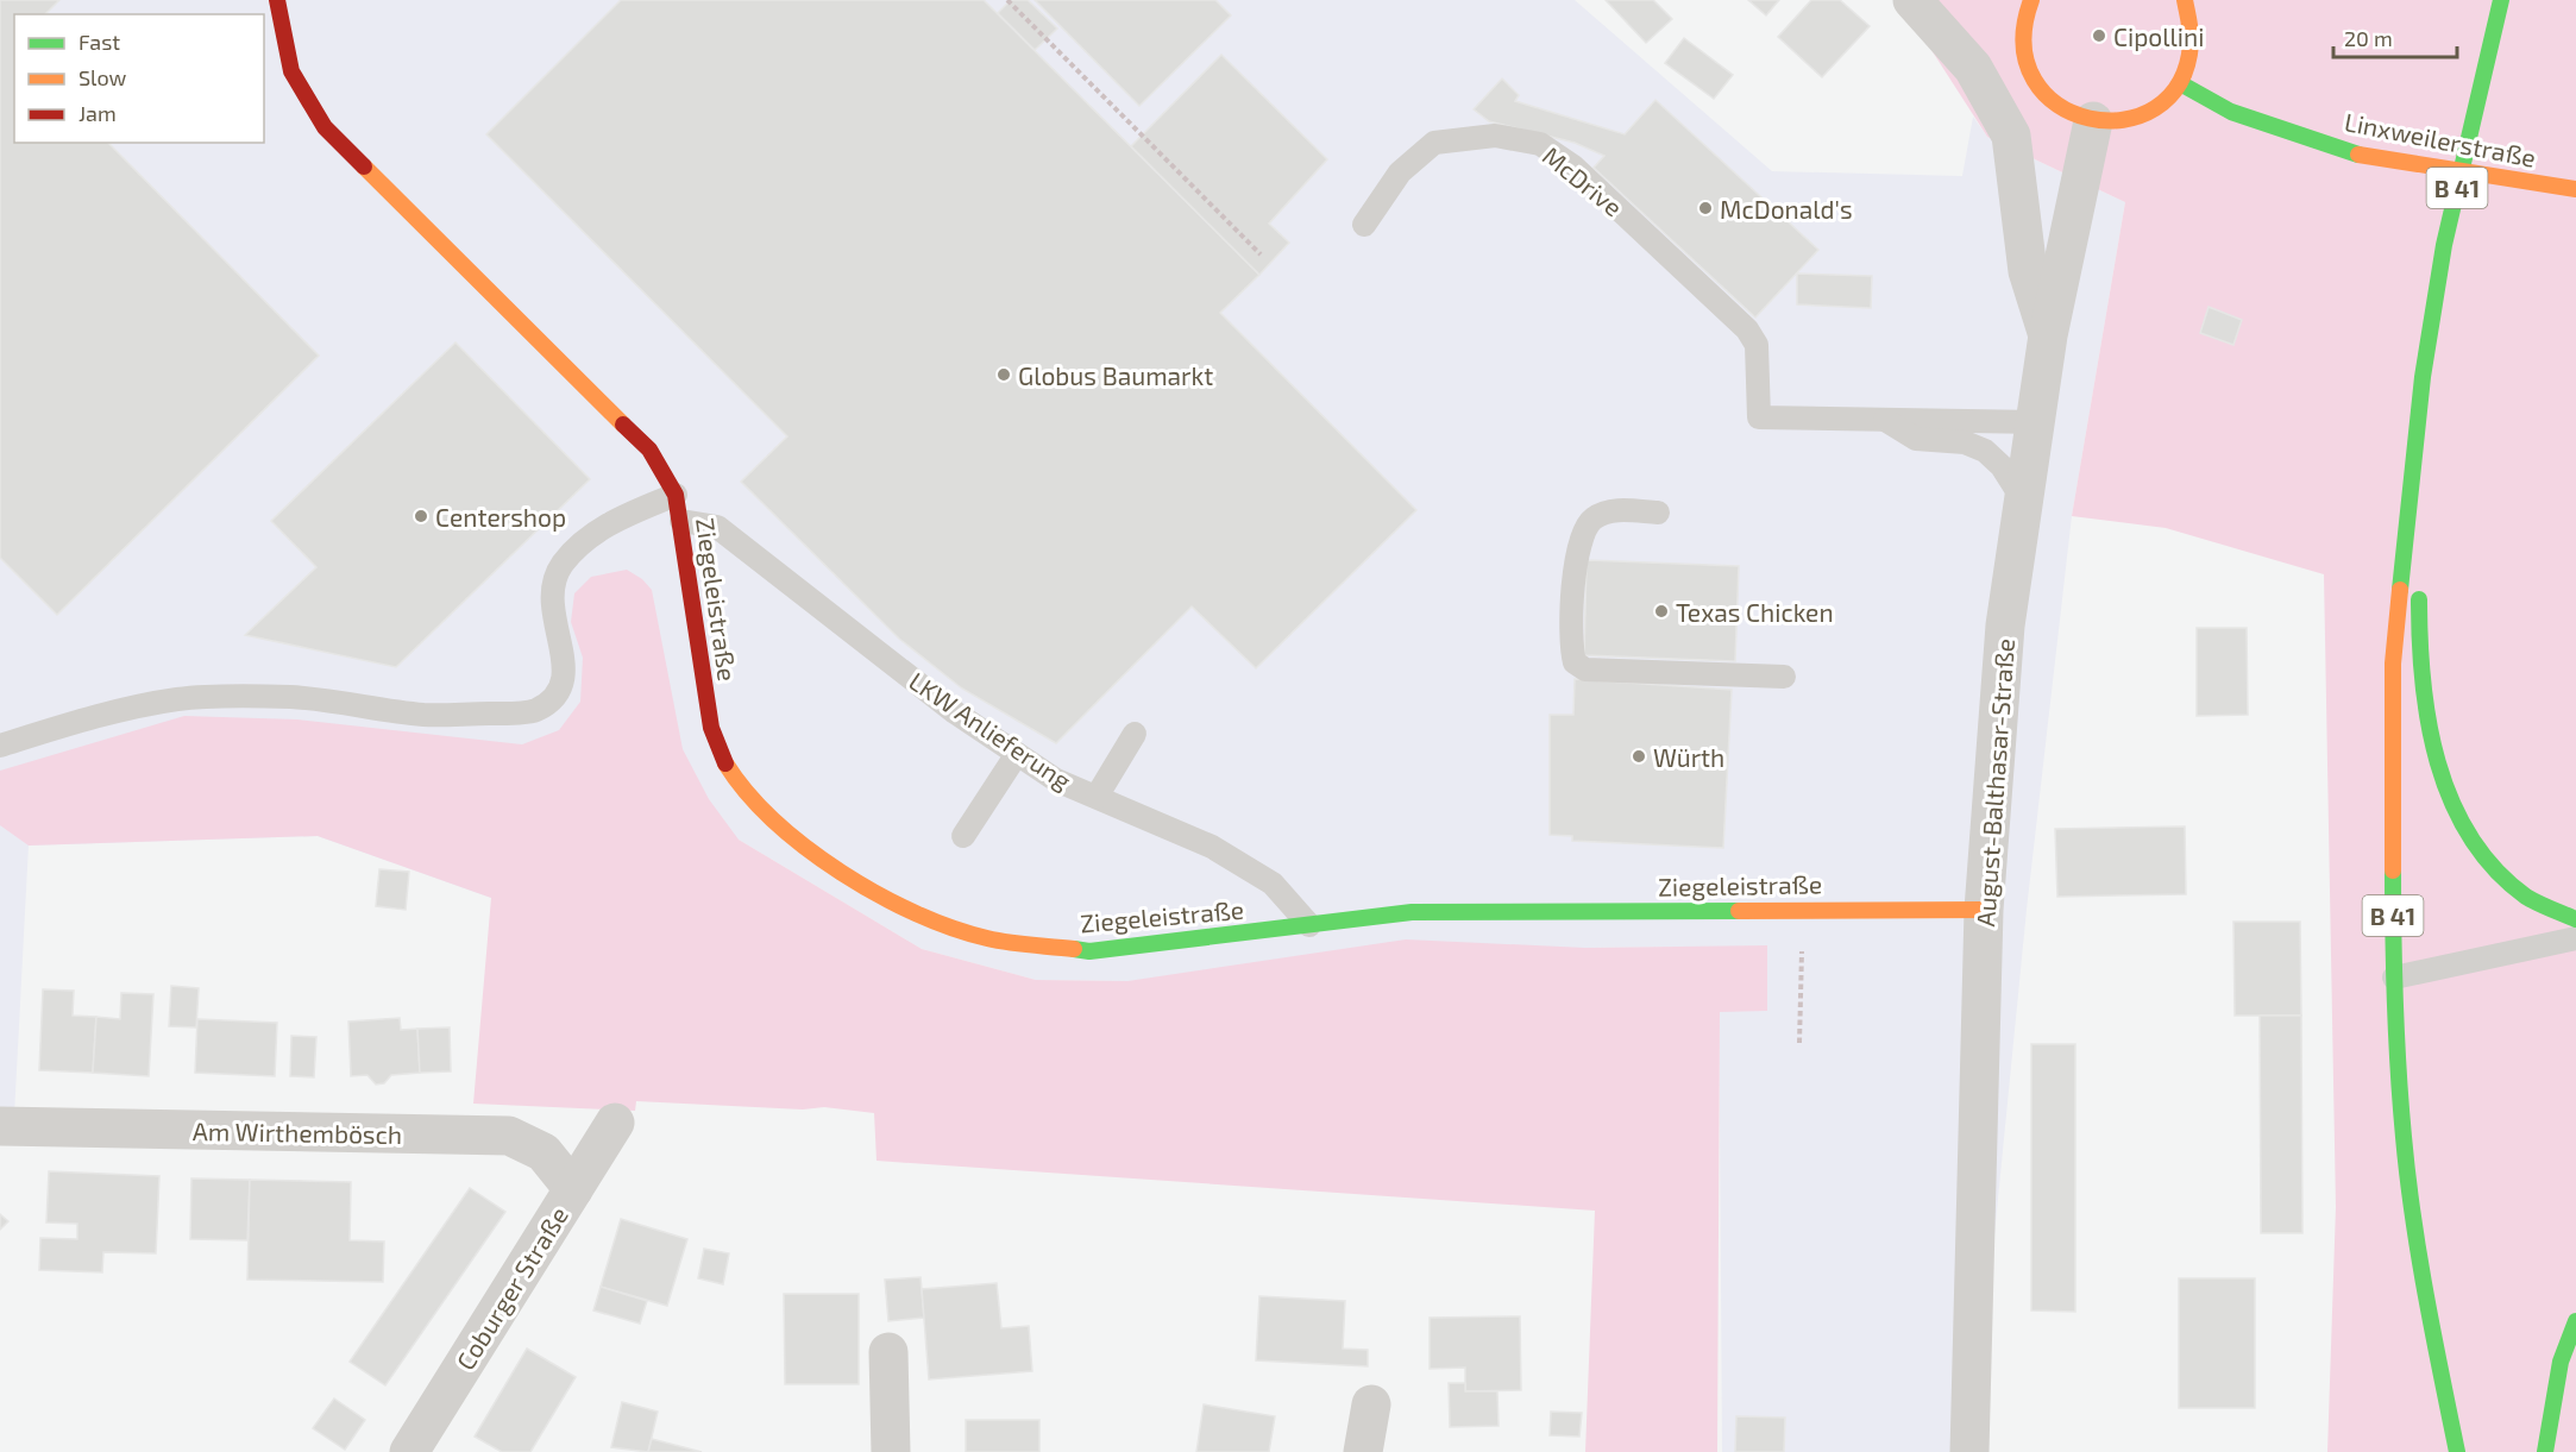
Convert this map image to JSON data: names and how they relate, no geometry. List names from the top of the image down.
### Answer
{
  "streets": {
    "main road": ["Linxweilerstraße", "B 41", "Ziegeleistraße"],
    "street": ["August-Balthasar-Straße", "Am Wirthembösch", "Coburger Straße"],
    "lane": ["McDrive", "LKW Anlieferung"]
  },
  "crossings": [
    ["Ziegeleistraße", "LKW Anlieferung"],
    ["Ziegeleistraße", "August-Balthasar-Straße"],
    ["Am Wirthembösch", "Coburger Straße"]
  ],
  "places": [
    "Cipollini",
    "McDonald's",
    "Globus Baumarkt",
    "Centershop",
    "Texas Chicken",
    "Würth"
  ],
  "legend": ["Fast", "Slow", "Jam"],
  "scale_bar": "20 m"
}
